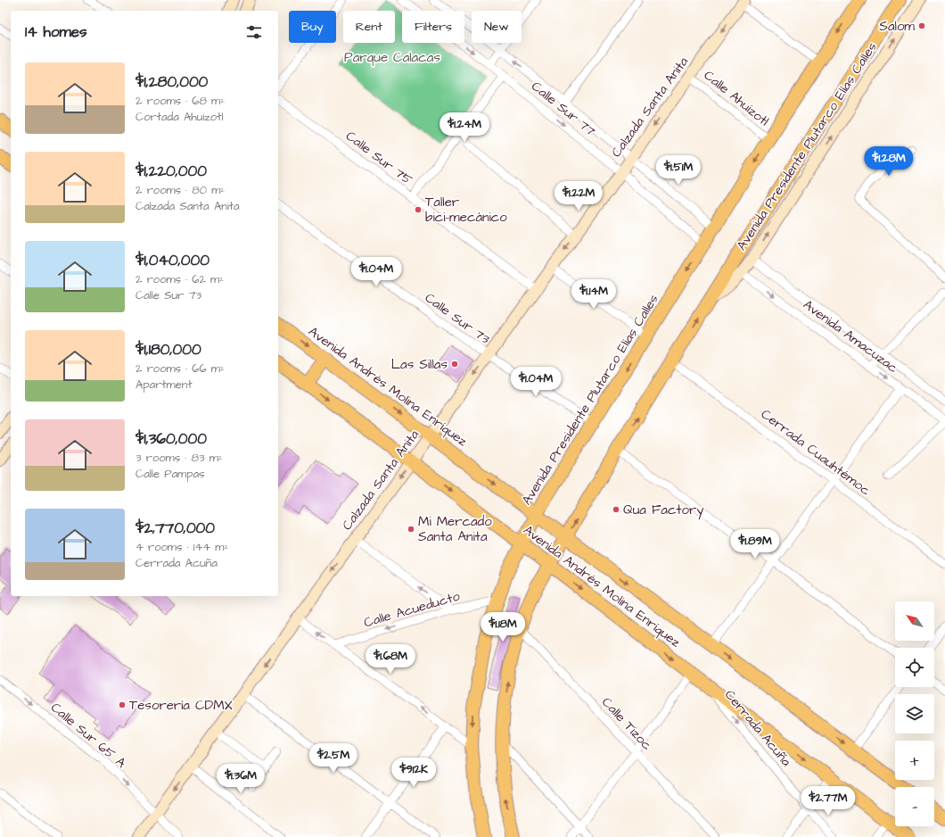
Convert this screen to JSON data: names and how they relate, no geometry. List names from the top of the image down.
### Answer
{
  "streets": {
    "main road": ["Avenida Presidente Plutarco Elías Calles", "Avenida Andrés Molina Enríquez"],
    "street": [
      "Calle Ahuízotl",
      "Calzada Santa Anita",
      "Calle Sur 77",
      "Calle Sur 75",
      "Calle Sur 73",
      "Avenida Amacuzac",
      "Cerrada Cuauhtémoc",
      "Calle Acueducto",
      "Calle Tizoc",
      "Cerrada Acuña",
      "Calle Sur 65 A"
    ]
  },
  "crossings": [
    ["Calle Ahuízotl", "Calzada Santa Anita"],
    ["Calle Ahuízotl", "Avenida Presidente Plutarco Elías Calles"],
    ["Calzada Santa Anita", "Calle Sur 77"],
    ["Calzada Santa Anita", "Calle Sur 75"],
    ["Calzada Santa Anita", "Calle Sur 73"],
    ["Calzada Santa Anita", "Avenida Andrés Molina Enríquez"],
    ["Calzada Santa Anita", "Calle Sur 65 A"],
    ["Calle Sur 77", "Avenida Presidente Plutarco Elías Calles"],
    ["Avenida Presidente Plutarco Elías Calles", "Calle Sur 73"],
    ["Avenida Presidente Plutarco Elías Calles", "Avenida Amacuzac"],
    ["Avenida Presidente Plutarco Elías Calles", "Avenida Andrés Molina Enríquez"],
    ["Avenida Presidente Plutarco Elías Calles", "Cerrada Cuauhtémoc"],
    ["Avenida Presidente Plutarco Elías Calles", "Calle Acueducto"],
    ["Avenida Presidente Plutarco Elías Calles", "Calle Tizoc"],
    ["Avenida Andrés Molina Enríquez", "Cerrada Acuña"]
  ],
  "one_way": [
    "Calzada Santa Anita",
    "Avenida Andrés Molina Enríquez",
    "Calle Acueducto",
    "Cerrada Acuña",
    "Calle Sur 65 A"
  ],
  "parks": ["Parque Calacas"],
  "places": [
    "Salom",
    "Taller bici-mecánico",
    "Las Sillas",
    "Qua Factory",
    "Mi Mercado Santa Anita",
    "Tesorería CDMX"
  ],
  "north": "top left",
  "page": {
    "chip": [
      "Buy",
      "Rent",
      "Filters",
      "New"
    ],
    "heading": "14 homes",
    "list": [
      {
        "name": "$1,280,000",
        "note": "2 rooms · 68 m² · Cortada Ahuizotl"
      },
      {
        "name": "$1,220,000",
        "note": "2 rooms · 80 m² · Calzada Santa Anita"
      },
      {
        "name": "$1,040,000",
        "note": "2 rooms · 62 m² · Calle Sur 73"
      },
      {
        "name": "$1,180,000",
        "note": "2 rooms · 66 m² · Apartment"
      },
      {
        "name": "$1,360,000",
        "note": "3 rooms · 83 m² · Calle Pampas"
      },
      {
        "name": "$2,770,000",
        "note": "4 rooms · 144 m² · Cerrada Acuña"
      }
    ],
    "price": [
      "$1.24M",
      "$1.28M",
      "$1.51M",
      "$1.22M",
      "$1.04M",
      "$1.14M",
      "$1.04M",
      "$1.89M",
      "$1.18M",
      "$1.68M",
      "$2.5M",
      "$912K",
      "$1.36M",
      "$2.77M"
    ],
    "map_buttons": ["+", "−"]
  }
}
